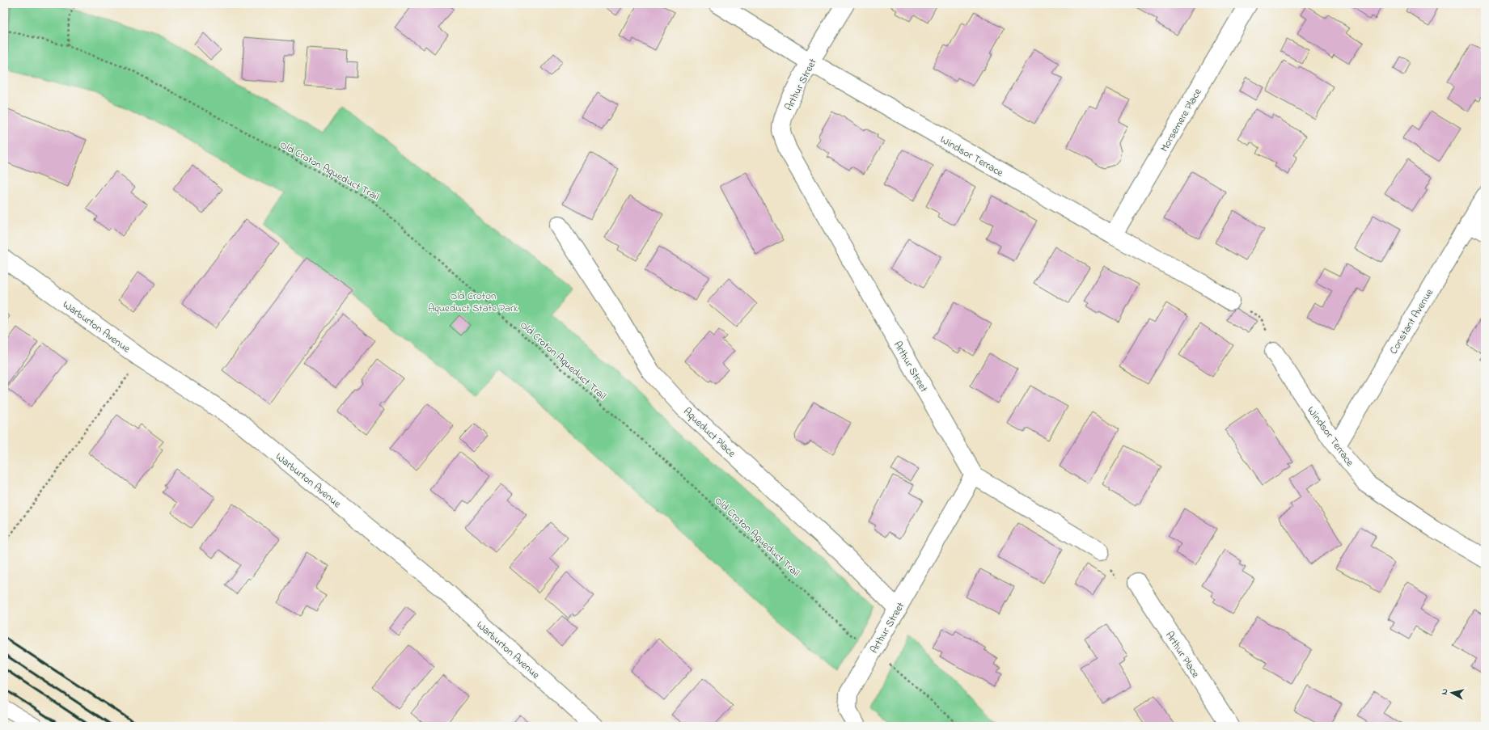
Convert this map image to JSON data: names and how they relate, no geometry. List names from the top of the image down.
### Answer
{
  "streets": {
    "street": [
      "Arthur Street",
      "Morsemere Place",
      "Windsor Terrace",
      "Constant Avenue",
      "Warburton Avenue",
      "Aqueduct Place",
      "Arthur Place"
    ],
    "path": ["Old Croton Aqueduct Trail"]
  },
  "crossings": [
    ["Arthur Street", "Windsor Terrace"],
    ["Arthur Street", "Old Croton Aqueduct Trail"],
    ["Arthur Street", "Aqueduct Place"],
    ["Morsemere Place", "Windsor Terrace"],
    ["Windsor Terrace", "Constant Avenue"]
  ],
  "parks": ["Old Croton Aqueduct State Park"],
  "north": "left"
}
